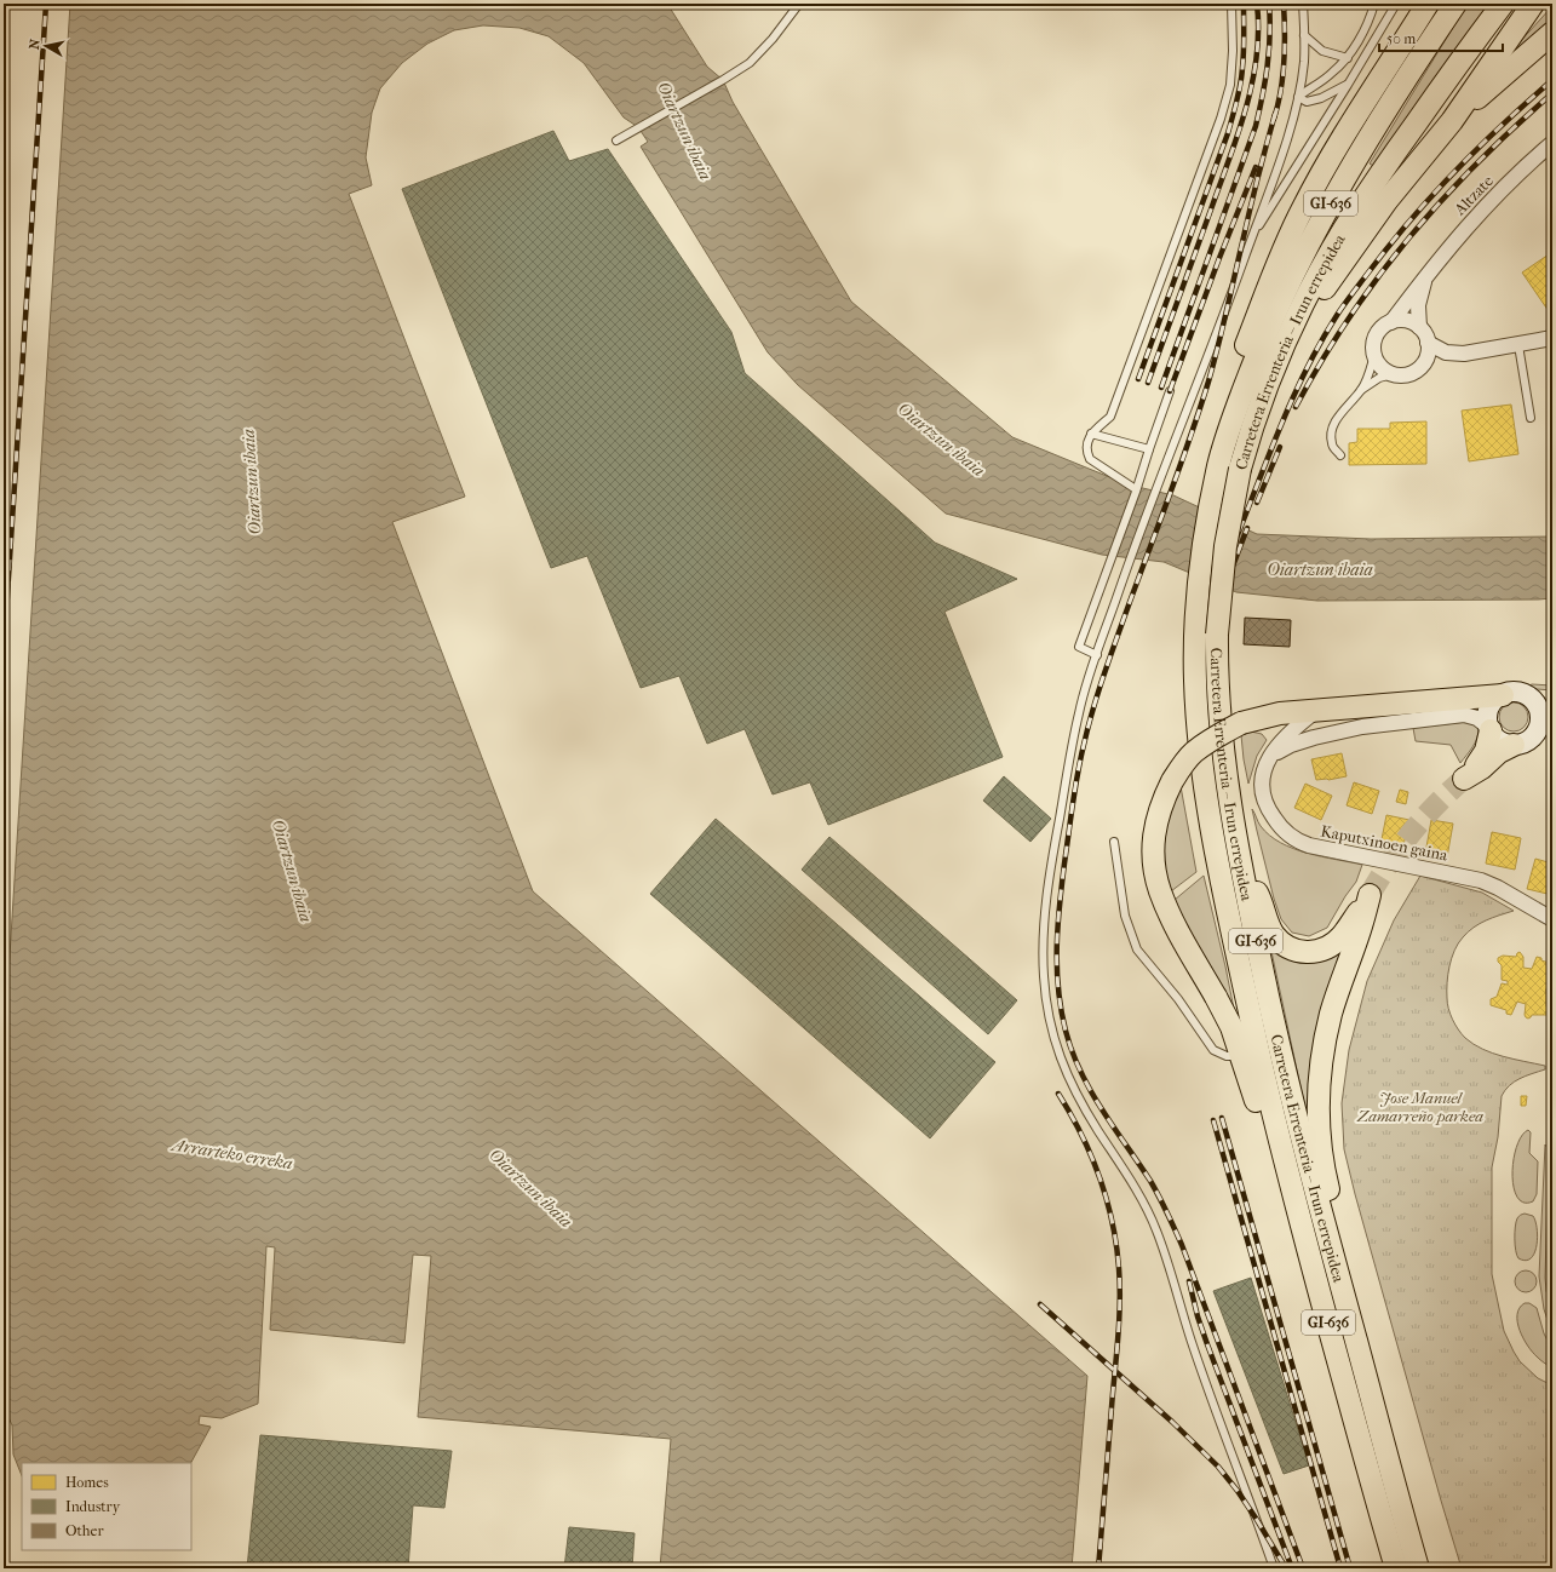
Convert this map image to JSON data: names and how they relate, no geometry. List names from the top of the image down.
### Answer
{
  "streets": {
    "main road": ["GI-636", "Carretera Errenteria – Irun errepidea"],
    "street": ["Altzate", "Kaputxinoen gaina"]
  },
  "water": ["Oiartzun ibaia", "Arrarteko erreka"],
  "parks": ["Jose Manuel Zamarreño parkea"],
  "legend": ["Homes", "Industry", "Other"],
  "scale_bar": "50 m",
  "north": "left"
}
